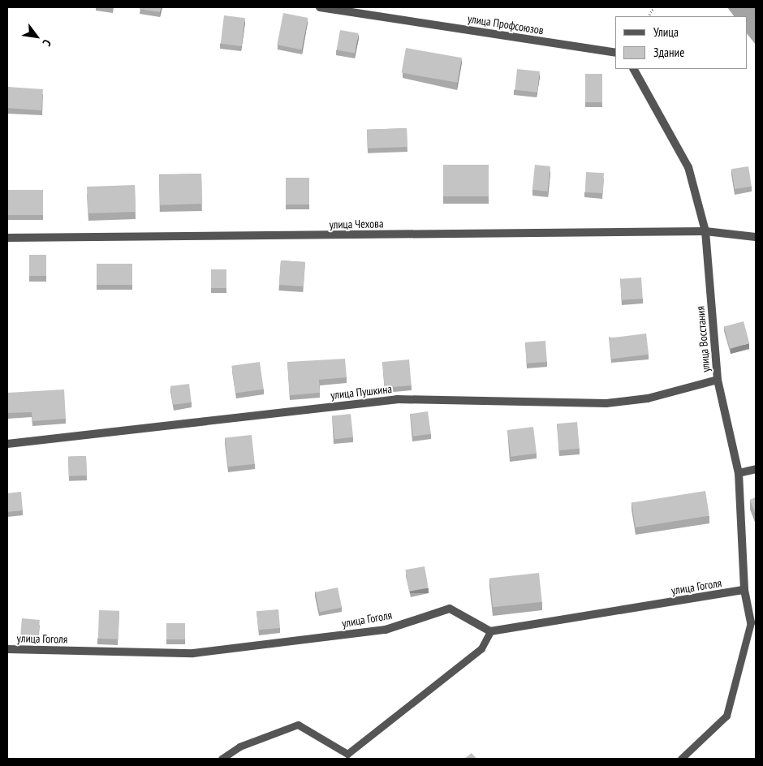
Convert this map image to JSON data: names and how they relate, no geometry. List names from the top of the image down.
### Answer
{
  "streets": {
    "street": [
      "улица Профсоюзов",
      "улица Чехова",
      "улица Восстания",
      "улица Пушкина",
      "улица Гоголя"
    ]
  },
  "crossings": [
    ["улица Чехова", "улица Восстания"],
    ["улица Восстания", "улица Пушкина"],
    ["улица Восстания", "улица Гоголя"]
  ],
  "legend": ["Улица", "Здание"],
  "north": "bottom right"
}
